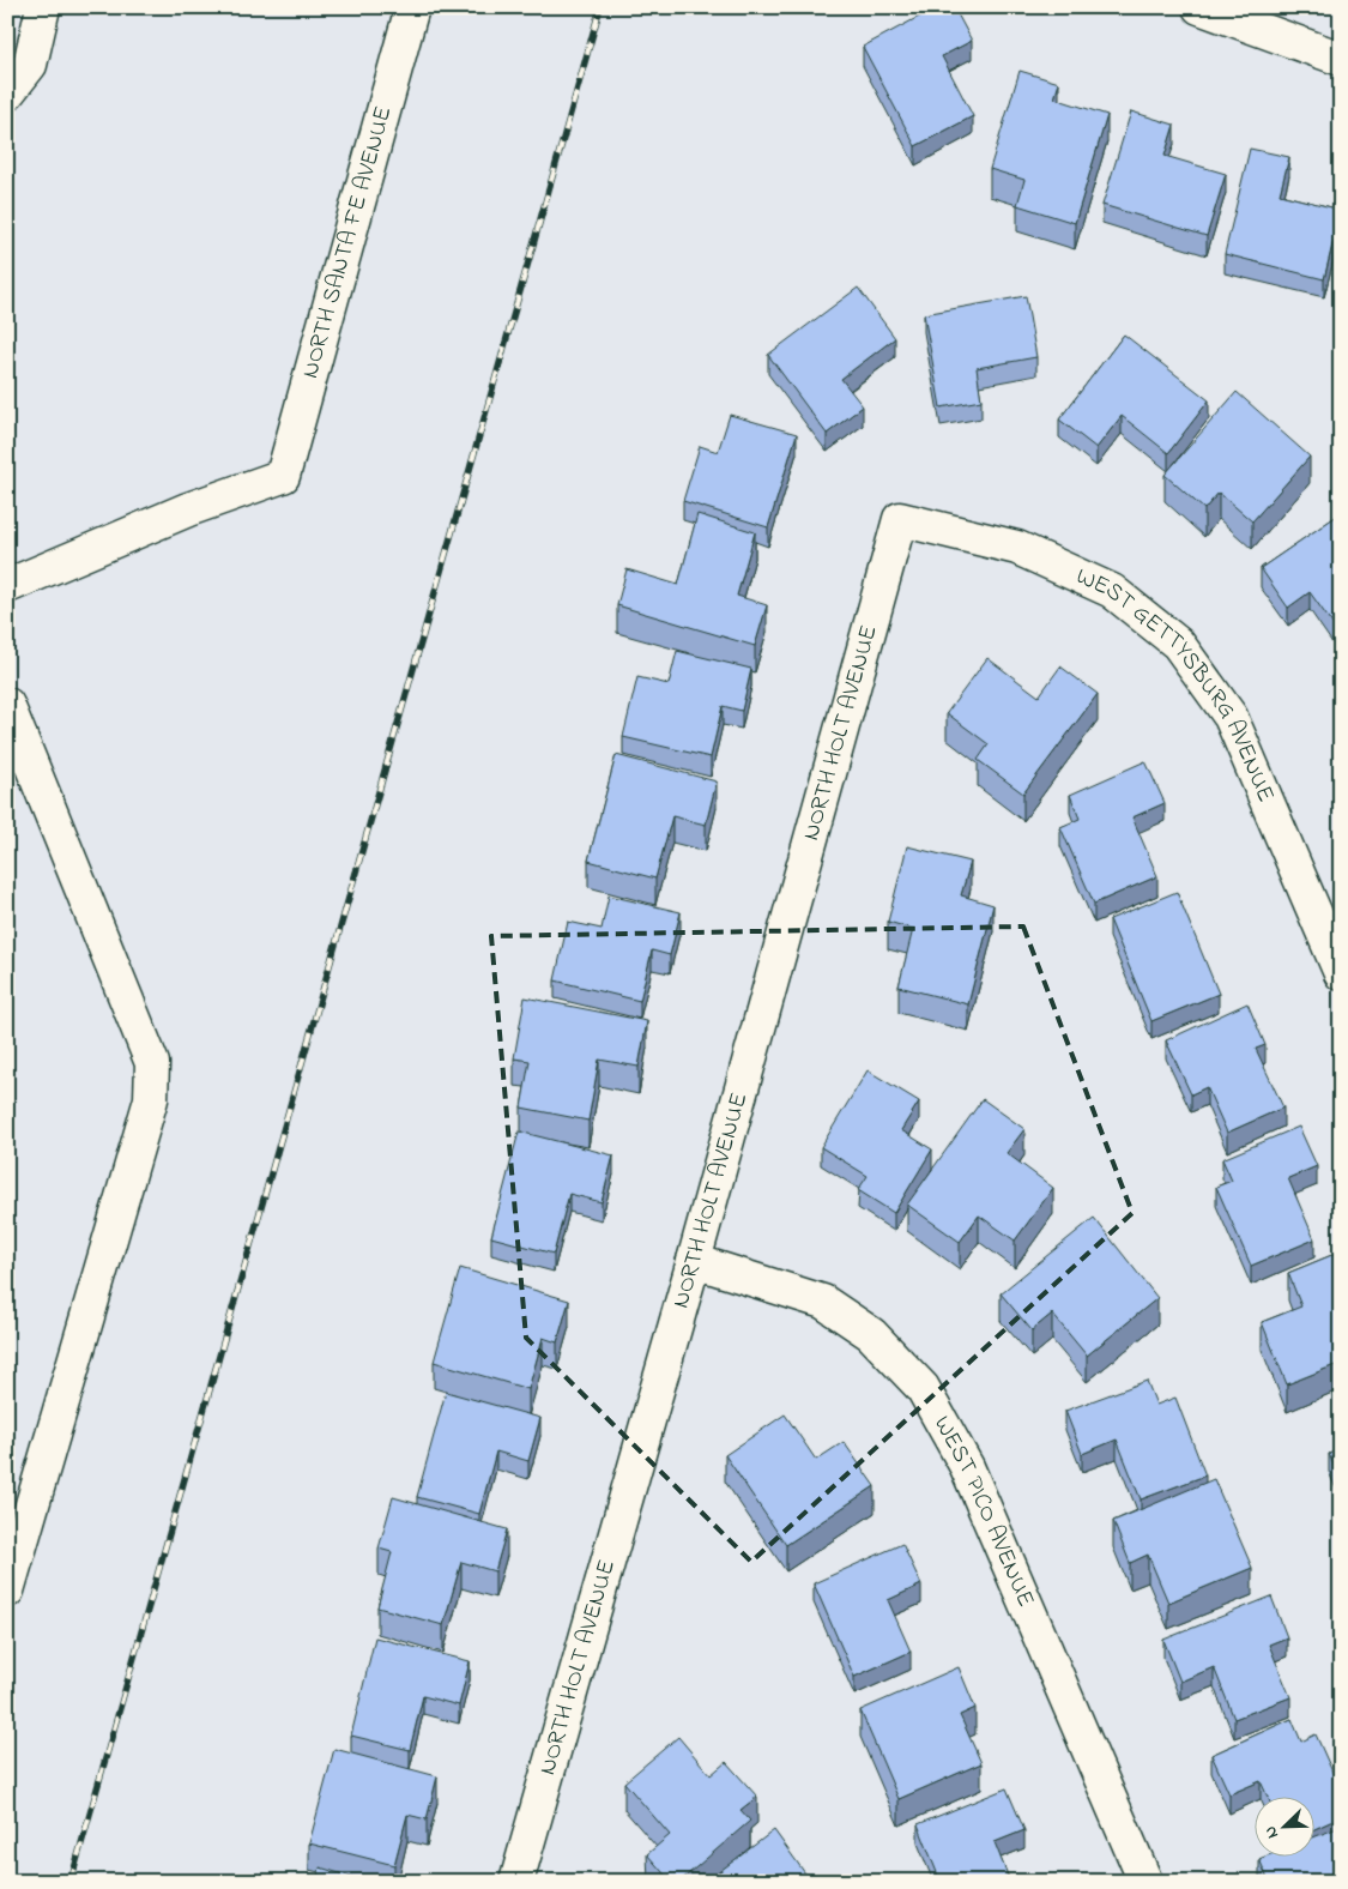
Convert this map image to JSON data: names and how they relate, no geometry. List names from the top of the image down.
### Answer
{
  "streets": {
    "street": [
      "NORTH SANTA FE AVENUE",
      "WEST GETTYSBURG AVENUE",
      "NORTH HOLT AVENUE",
      "WEST PICO AVENUE"
    ]
  },
  "crossings": [
    ["WEST GETTYSBURG AVENUE", "NORTH HOLT AVENUE"],
    ["NORTH HOLT AVENUE", "WEST PICO AVENUE"]
  ],
  "north": "bottom left"
}
